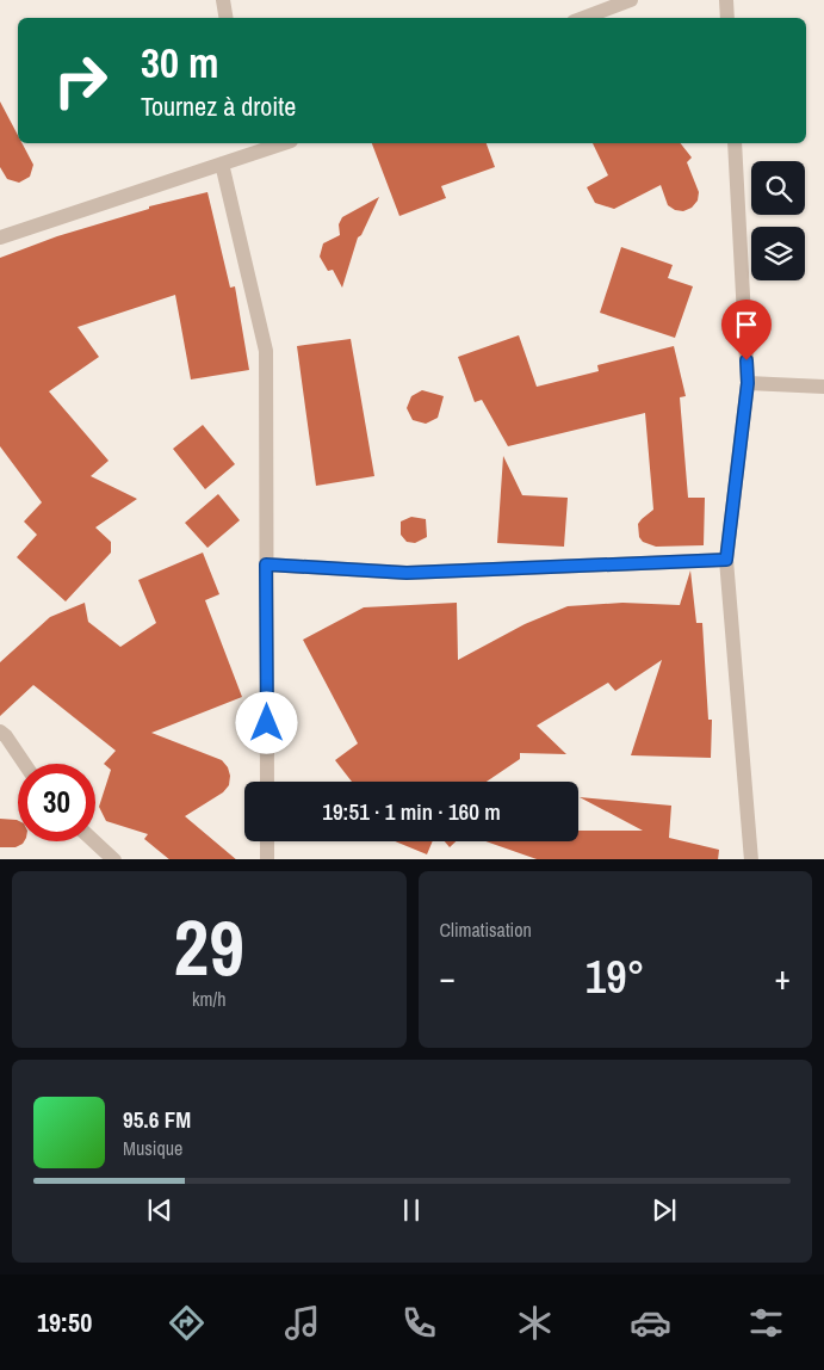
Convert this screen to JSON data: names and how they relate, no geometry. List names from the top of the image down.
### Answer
{
  "page": {
    "turn": ["30 m", "Tournez à droite"],
    "limit": "30",
    "trip": "19:51 · 1 min · 160 m",
    "tile": [
      ["29", "km/h"],
      "Climatisation"
    ],
    "heat": ["−", "19°", "+"],
    "song": ["95.6 FM", "Musique"],
    "tabs": "19:50"
  }
}
